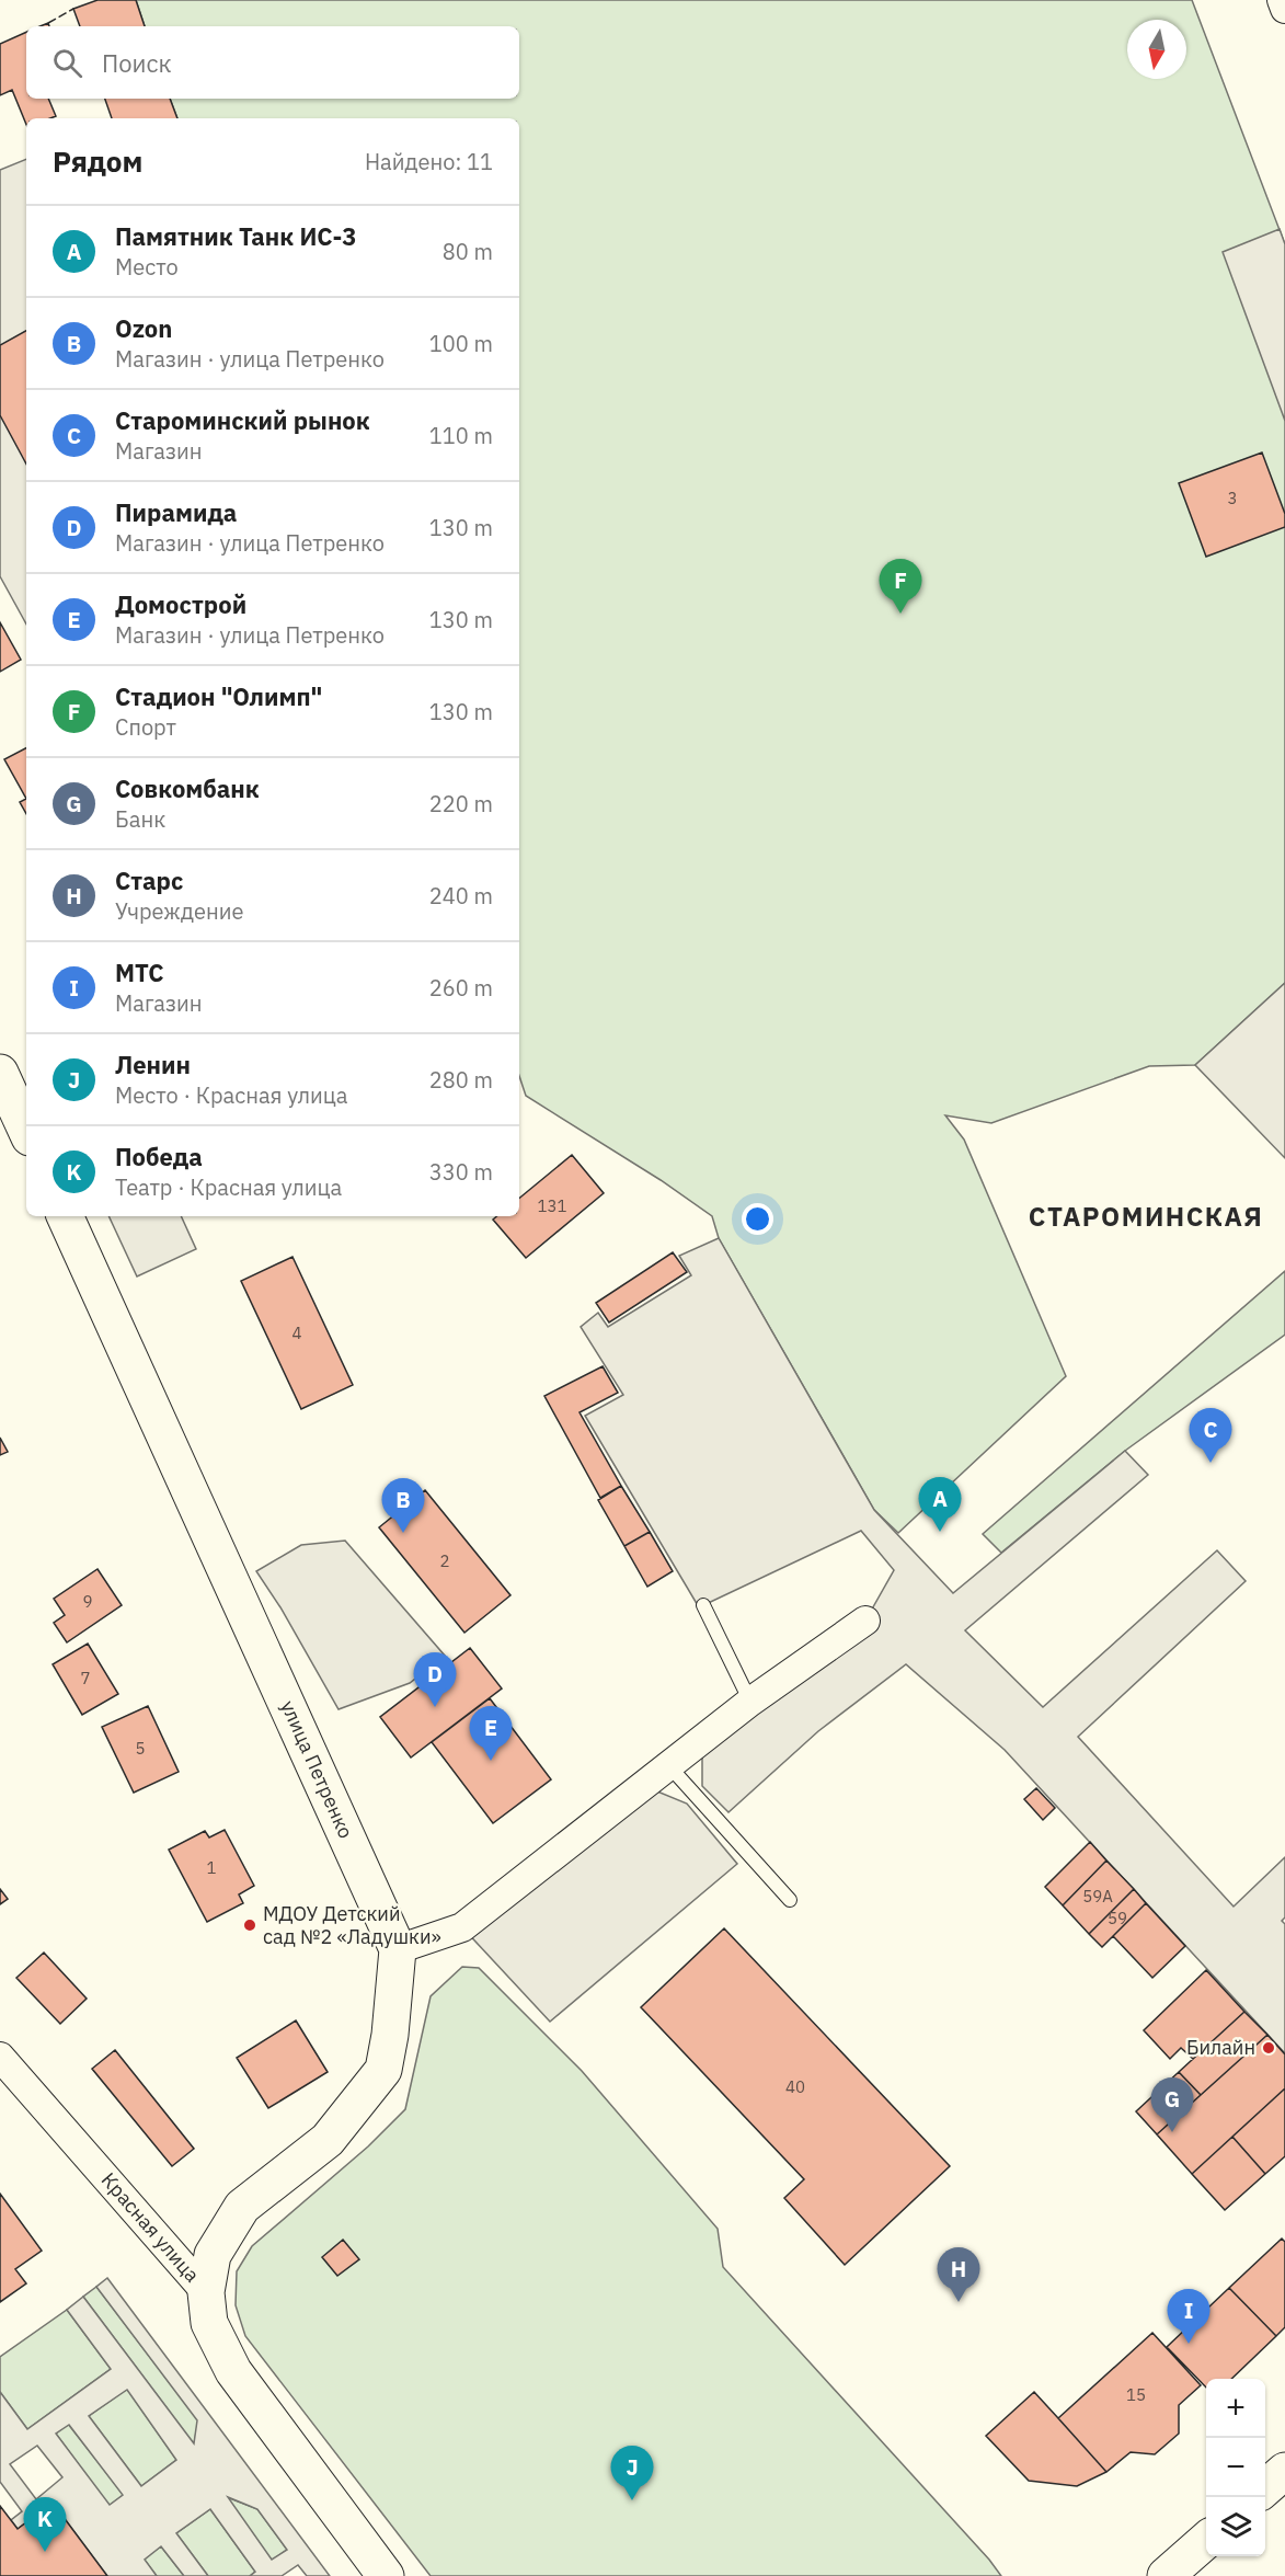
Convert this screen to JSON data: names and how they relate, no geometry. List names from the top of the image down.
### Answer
{
  "streets": {
    "main road": ["улица Петренко", "Красная улица"]
  },
  "crossings": [
    ["улица Петренко", "Красная улица"]
  ],
  "districts": ["СТАРОМИНСКАЯ"],
  "places": ["МДОУ Детский сад №2 «Ладушки»", "Билайн"],
  "house_numbers": [
    "3",
    "131",
    "4",
    "2",
    "9",
    "7",
    "5",
    "1",
    "59А",
    "59",
    "40",
    "15"
  ],
  "north": "bottom",
  "page": {
    "search": "Поиск",
    "heading": ["Рядом", "Найдено: 11"],
    "list": [
      {
        "mark": "A",
        "name": "Памятник Танк ИС-3",
        "note": "Место",
        "value": "80 m"
      },
      {
        "mark": "B",
        "name": "Ozon",
        "note": "Магазин · улица Петренко",
        "value": "100 m"
      },
      {
        "mark": "C",
        "name": "Староминский рынок",
        "note": "Магазин",
        "value": "110 m"
      },
      {
        "mark": "D",
        "name": "Пирамида",
        "note": "Магазин · улица Петренко",
        "value": "130 m"
      },
      {
        "mark": "E",
        "name": "Домострой",
        "note": "Магазин · улица Петренко",
        "value": "130 m"
      },
      {
        "mark": "F",
        "name": "Стадион \"Олимп\"",
        "note": "Спорт",
        "value": "130 m"
      },
      {
        "mark": "G",
        "name": "Совкомбанк",
        "note": "Банк",
        "value": "220 m"
      },
      {
        "mark": "H",
        "name": "Старс",
        "note": "Учреждение",
        "value": "240 m"
      },
      {
        "mark": "I",
        "name": "МТС",
        "note": "Магазин",
        "value": "260 m"
      },
      {
        "mark": "J",
        "name": "Ленин",
        "note": "Место · Красная улица",
        "value": "280 m"
      },
      {
        "mark": "K",
        "name": "Победа",
        "note": "Театр · Красная улица",
        "value": "330 m"
      }
    ],
    "pins": [
      "F",
      "C",
      "A",
      "B",
      "D",
      "E",
      "G",
      "H",
      "I",
      "J",
      "K"
    ],
    "map_buttons": ["+", "−"]
  }
}
